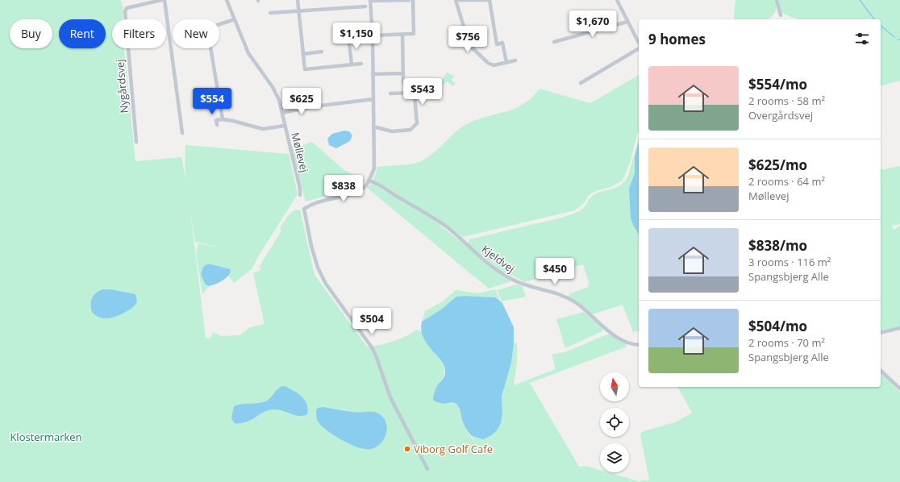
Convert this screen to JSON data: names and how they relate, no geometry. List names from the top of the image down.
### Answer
{
  "streets": {
    "street": ["Nygårdsvej", "Møllevej", "Kjeldvej"]
  },
  "parks": ["Klostermarken"],
  "places": ["Viborg Golf Cafe"],
  "north": "top",
  "page": {
    "price": [
      "$1,670",
      "$1,150",
      "$756",
      "$543",
      "$554",
      "$625",
      "$838",
      "$450",
      "$504"
    ],
    "chip": [
      "Buy",
      "Rent",
      "Filters",
      "New"
    ],
    "heading": "9 homes",
    "list": [
      {
        "name": "$554/mo",
        "note": "2 rooms · 58 m² · Overgårdsvej"
      },
      {
        "name": "$625/mo",
        "note": "2 rooms · 64 m² · Møllevej"
      },
      {
        "name": "$838/mo",
        "note": "3 rooms · 116 m² · Spangsbjerg Alle"
      },
      {
        "name": "$504/mo",
        "note": "2 rooms · 70 m² · Spangsbjerg Alle"
      }
    ]
  }
}
